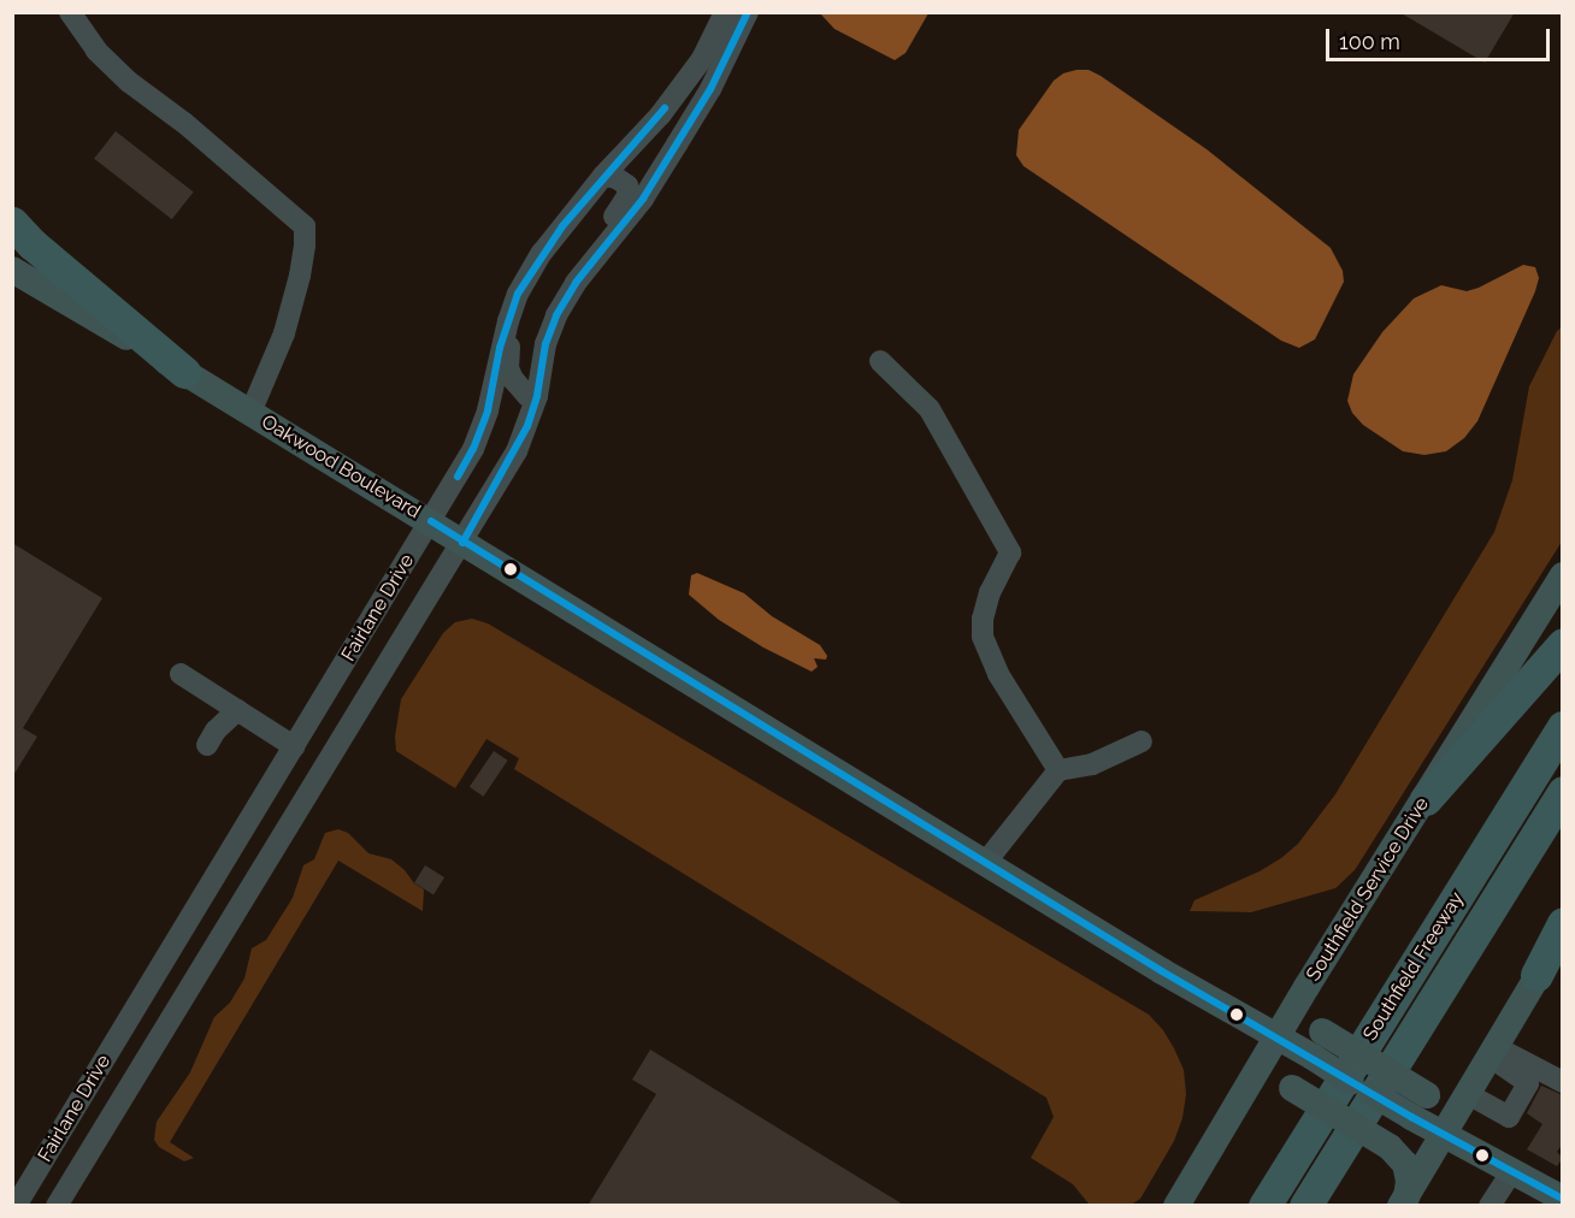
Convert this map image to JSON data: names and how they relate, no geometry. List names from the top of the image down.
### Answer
{
  "streets": {
    "highway": ["Southfield Freeway"],
    "main road": ["Oakwood Boulevard", "Southfield Service Drive"],
    "street": ["Fairlane Drive"]
  },
  "crossings": [
    ["Oakwood Boulevard", "Fairlane Drive"],
    ["Oakwood Boulevard", "Southfield Service Drive"]
  ],
  "scale_bar": "100 m"
}
